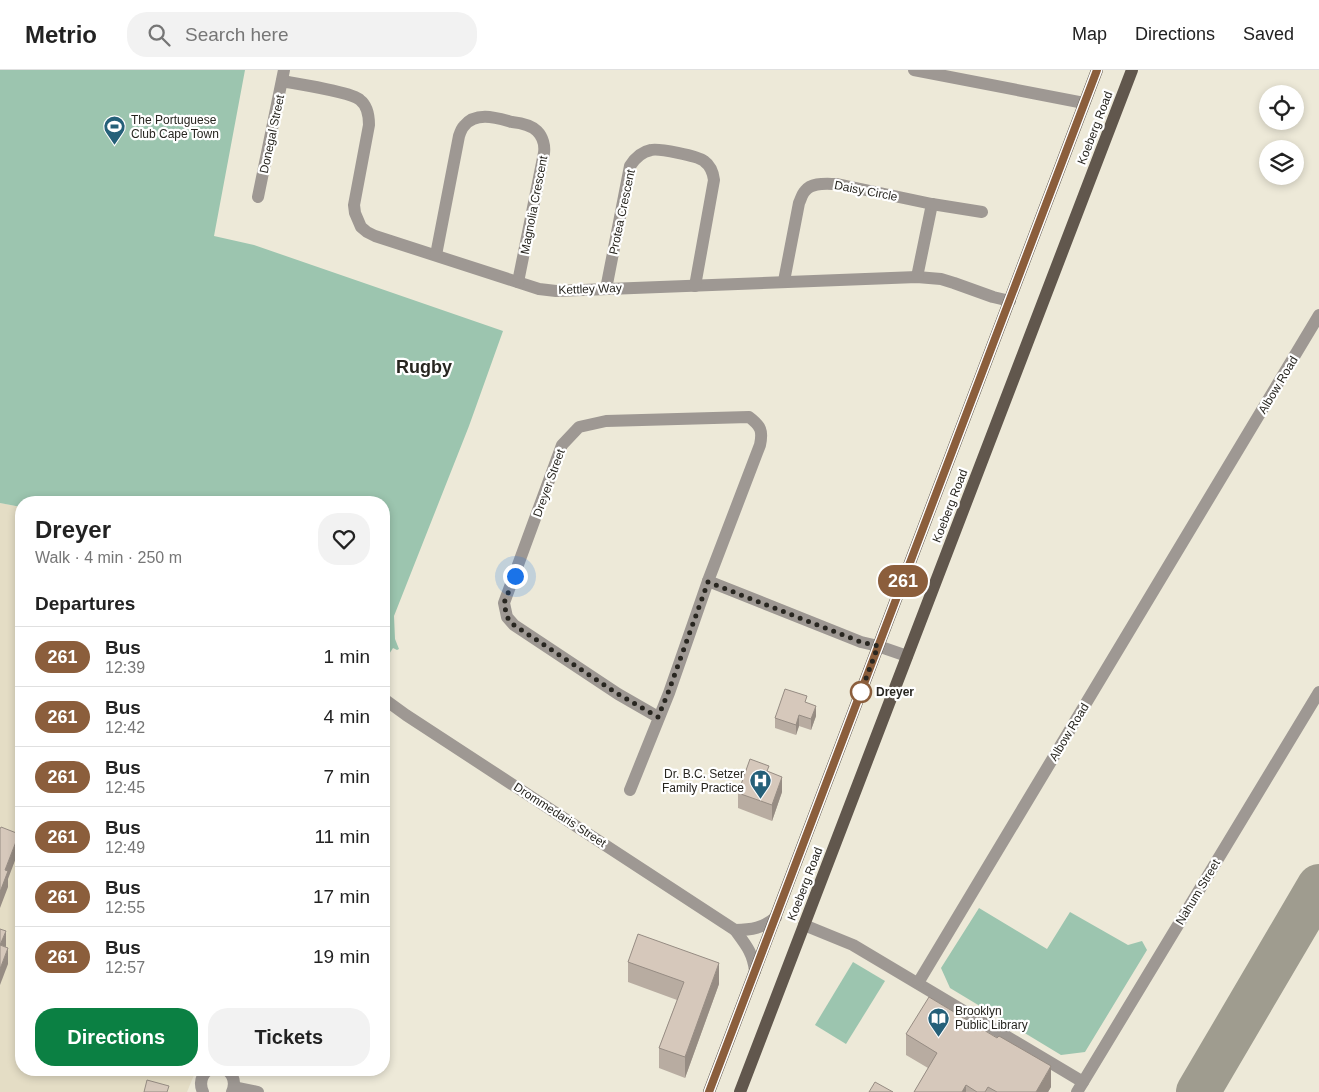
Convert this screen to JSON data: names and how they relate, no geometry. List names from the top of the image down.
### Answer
{
  "streets": {
    "main road": ["Koeberg Road"],
    "street": [
      "Donegal Street",
      "Daisy Circle",
      "Magnolia Crescent",
      "Protea Crescent",
      "Kettley Way",
      "Albow Road",
      "Dreyer Street",
      "Drommedaris Street",
      "Nahum Street"
    ]
  },
  "crossings": [
    ["Koeberg Road", "Kettley Way"],
    ["Koeberg Road", "Drommedaris Street"],
    ["Donegal Street", "Kettley Way"],
    ["Daisy Circle", "Kettley Way"],
    ["Magnolia Crescent", "Kettley Way"],
    ["Protea Crescent", "Kettley Way"]
  ],
  "districts": ["Rugby"],
  "places": {
    "sports": ["The Portuguese Club Cape Town"],
    "other": ["Dreyer"],
    "hospital": ["Dr. B.C. Setzer Family Practice"],
    "library": ["Brooklyn Public Library"]
  },
  "lines": ["bus line 261"],
  "page": {
    "header": "Metrio",
    "search": "Search here",
    "nav": ["Map", "Directions", "Saved"],
    "on_map": "261",
    "heading": [
      ["Dreyer", "Walk · 4 min · 250 m"],
      "Departures"
    ],
    "list": [
      {
        "mark": "261",
        "name": "Bus",
        "note": "12:39",
        "value": "1 min"
      },
      {
        "mark": "261",
        "name": "Bus",
        "note": "12:42",
        "value": "4 min"
      },
      {
        "mark": "261",
        "name": "Bus",
        "note": "12:45",
        "value": "7 min"
      },
      {
        "mark": "261",
        "name": "Bus",
        "note": "12:49",
        "value": "11 min"
      },
      {
        "mark": "261",
        "name": "Bus",
        "note": "12:55",
        "value": "17 min"
      },
      {
        "mark": "261",
        "name": "Bus",
        "note": "12:57",
        "value": "19 min"
      }
    ],
    "buttons": ["Directions", "Tickets"]
  }
}
